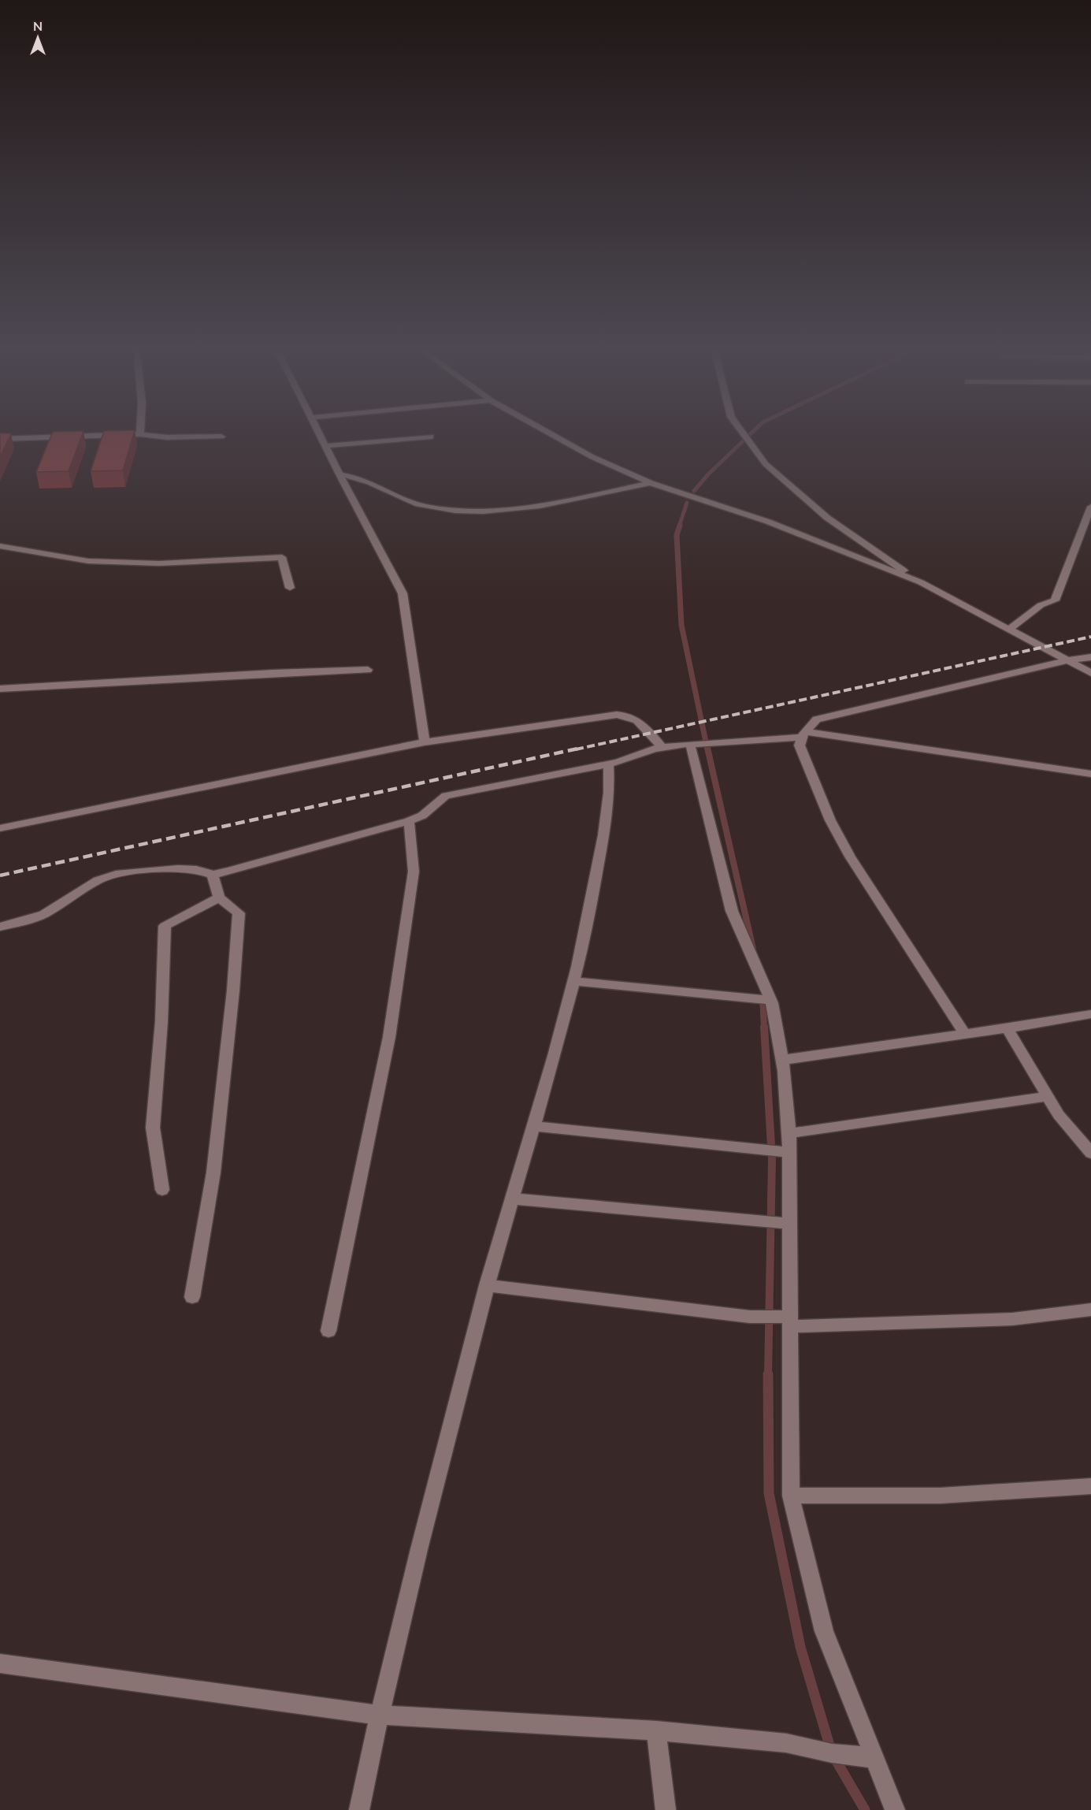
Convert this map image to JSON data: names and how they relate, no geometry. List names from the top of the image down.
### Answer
{
  "north": "top"
}
